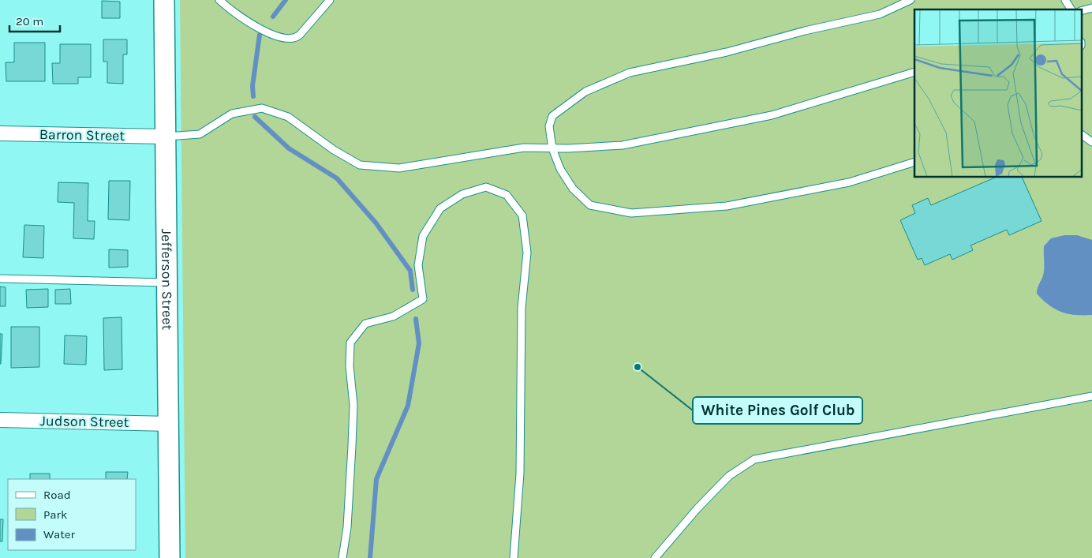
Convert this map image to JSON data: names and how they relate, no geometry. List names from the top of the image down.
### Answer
{
  "streets": {
    "street": ["Barron Street", "Jefferson Street", "Judson Street"]
  },
  "crossings": [
    ["Barron Street", "Jefferson Street"],
    ["Jefferson Street", "Judson Street"]
  ],
  "places": ["White Pines Golf Club"],
  "legend": ["Road", "Park", "Water"],
  "scale_bar": "20 m"
}
